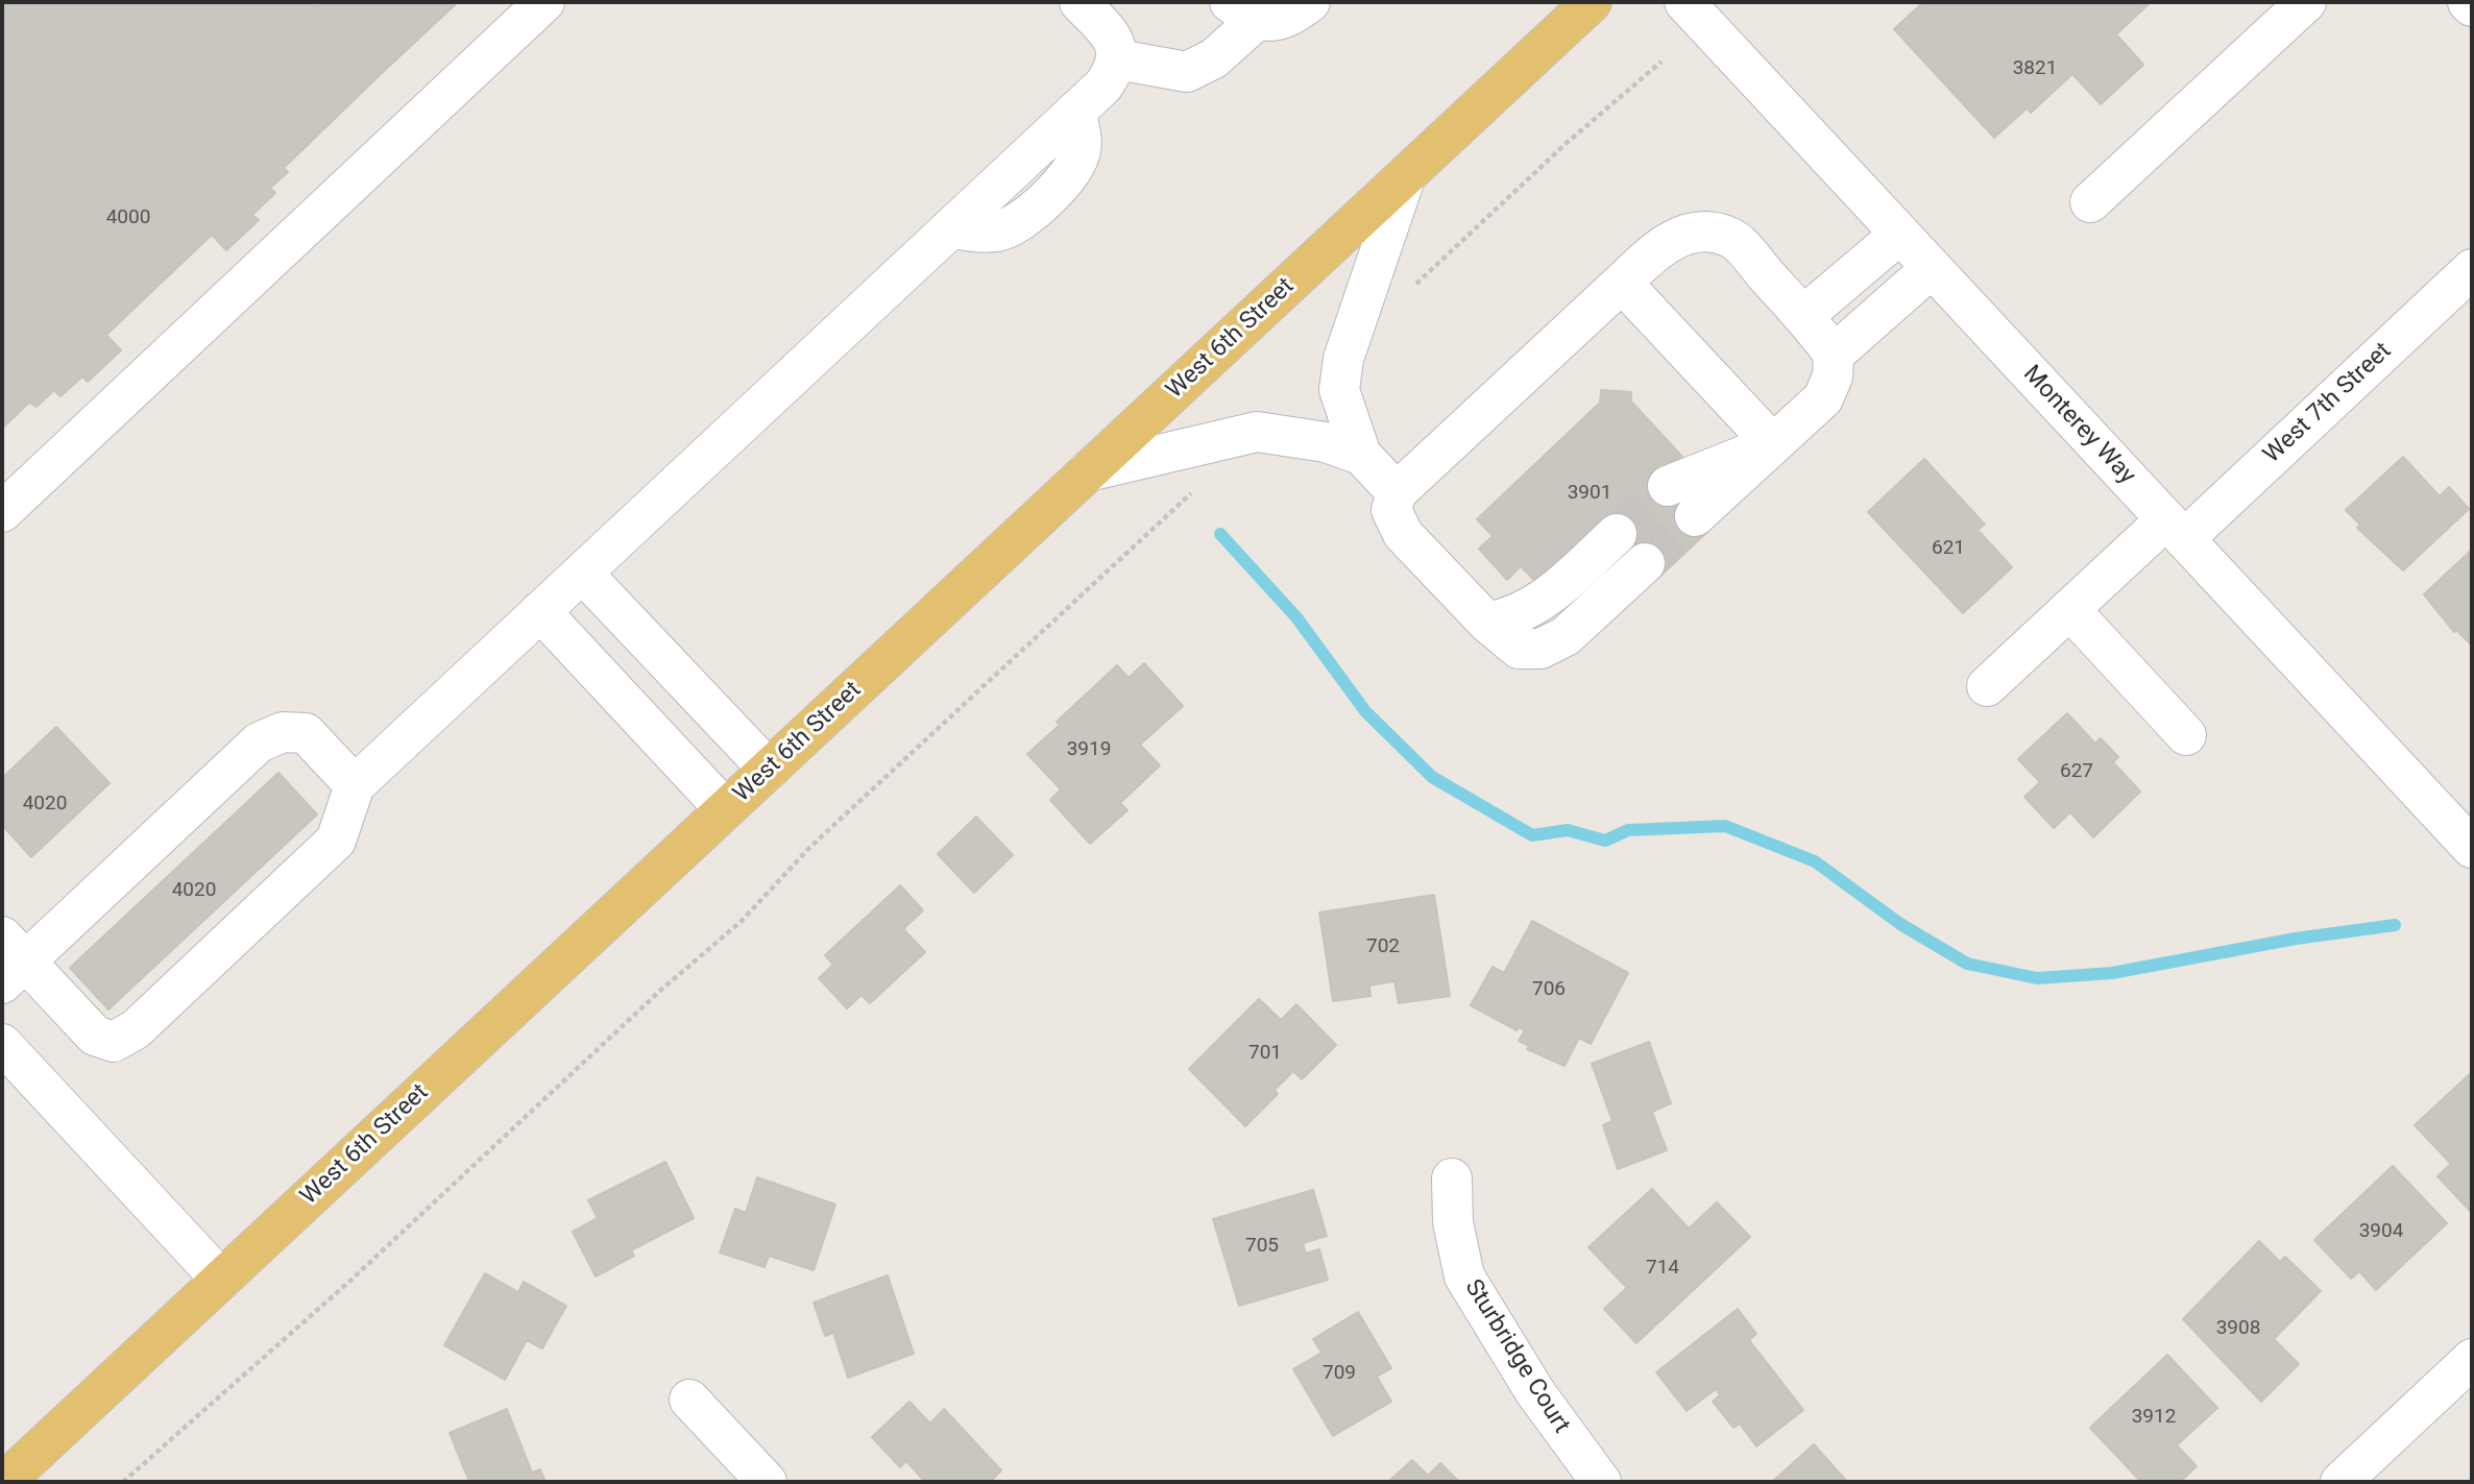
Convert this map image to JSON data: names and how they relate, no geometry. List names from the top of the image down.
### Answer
{
  "streets": {
    "main road": ["West 6th Street"],
    "street": ["West 7th Street", "Monterey Way", "Sturbridge Court"]
  },
  "crossings": [
    ["West 7th Street", "Monterey Way"]
  ],
  "house_numbers": [
    "3821",
    "4000",
    "3901",
    "621",
    "3919",
    "627",
    "4020",
    "4020",
    "702",
    "706",
    "701",
    "3904",
    "705",
    "714",
    "3908",
    "709",
    "3912"
  ]
}
